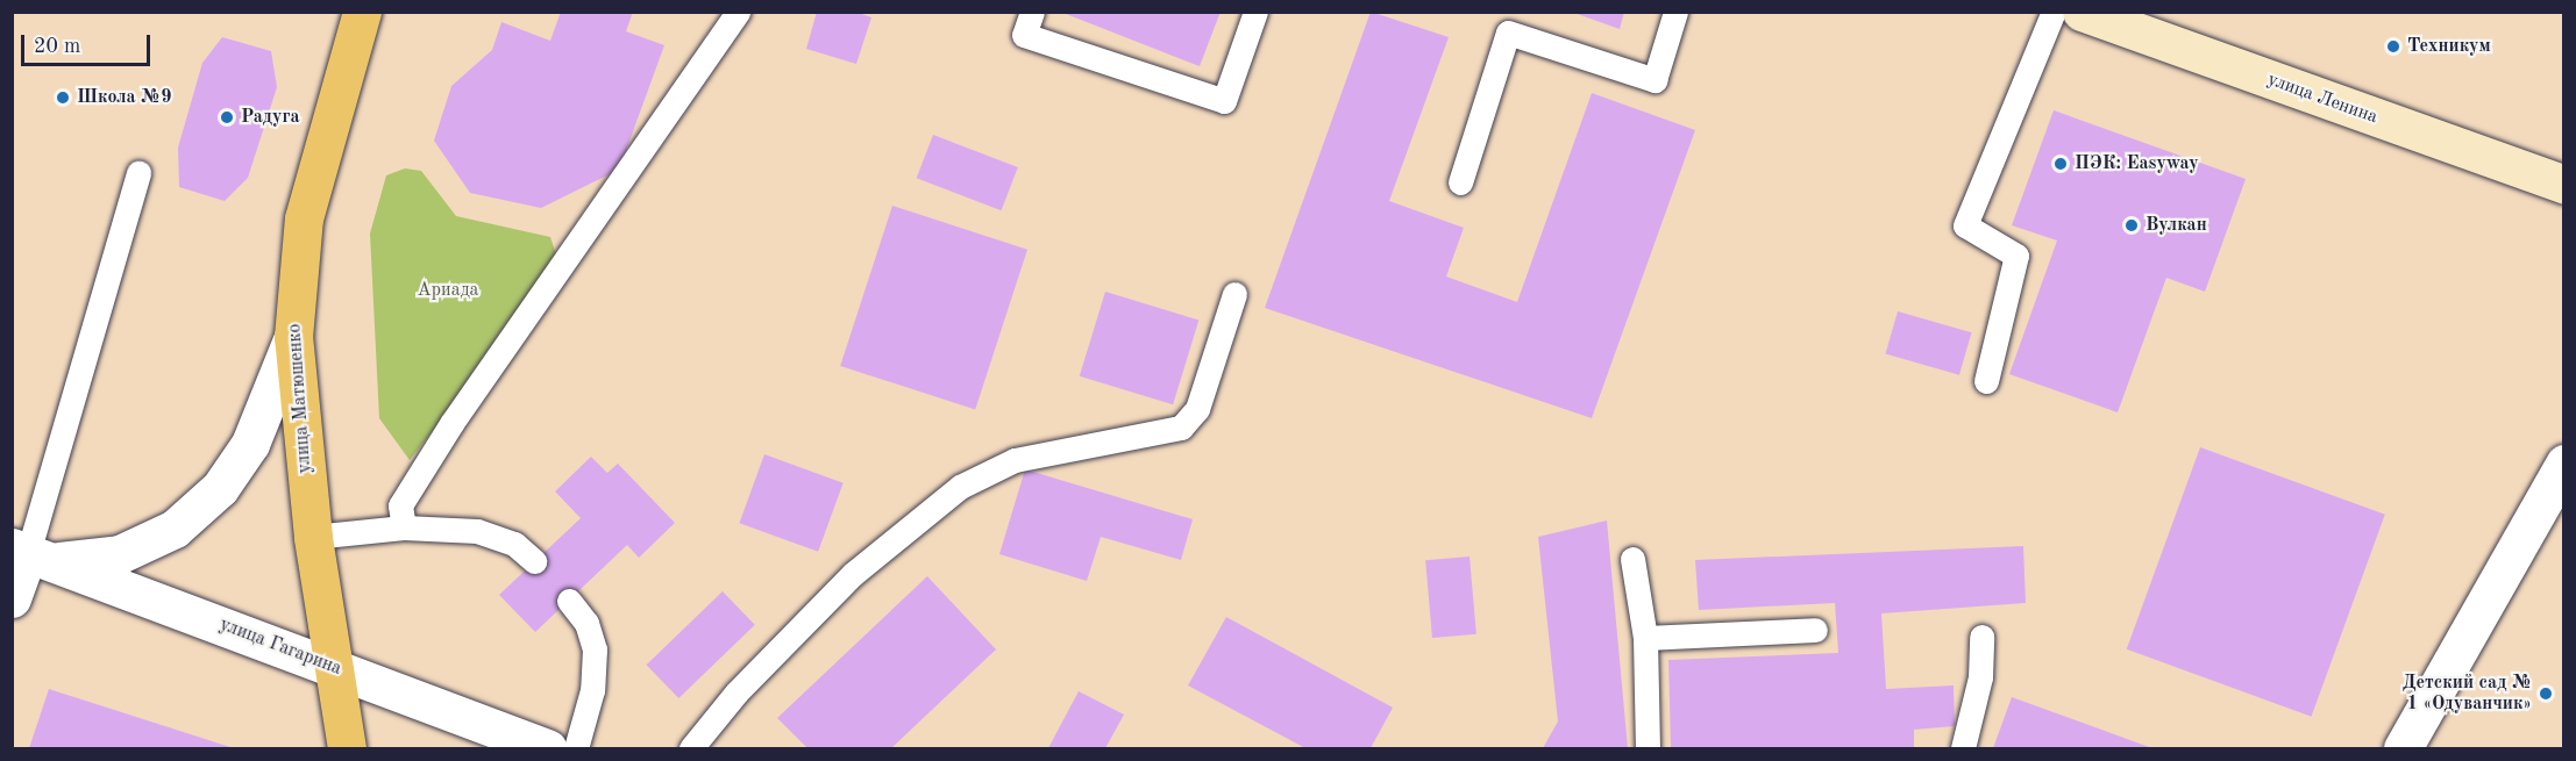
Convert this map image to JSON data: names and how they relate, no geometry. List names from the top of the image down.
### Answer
{
  "streets": {
    "main road": ["улица Ленина", "улица Матюшенко"],
    "street": ["улица Гагарина"]
  },
  "crossings": [
    ["улица Матюшенко", "улица Гагарина"]
  ],
  "parks": ["Ариада"],
  "places": [
    "Техникум",
    "Школа №9",
    "Радуга",
    "ПЭК: Easyway",
    "Вулкан",
    "Детский сад № 1 «Одуванчик»"
  ],
  "scale_bar": "20 m"
}
